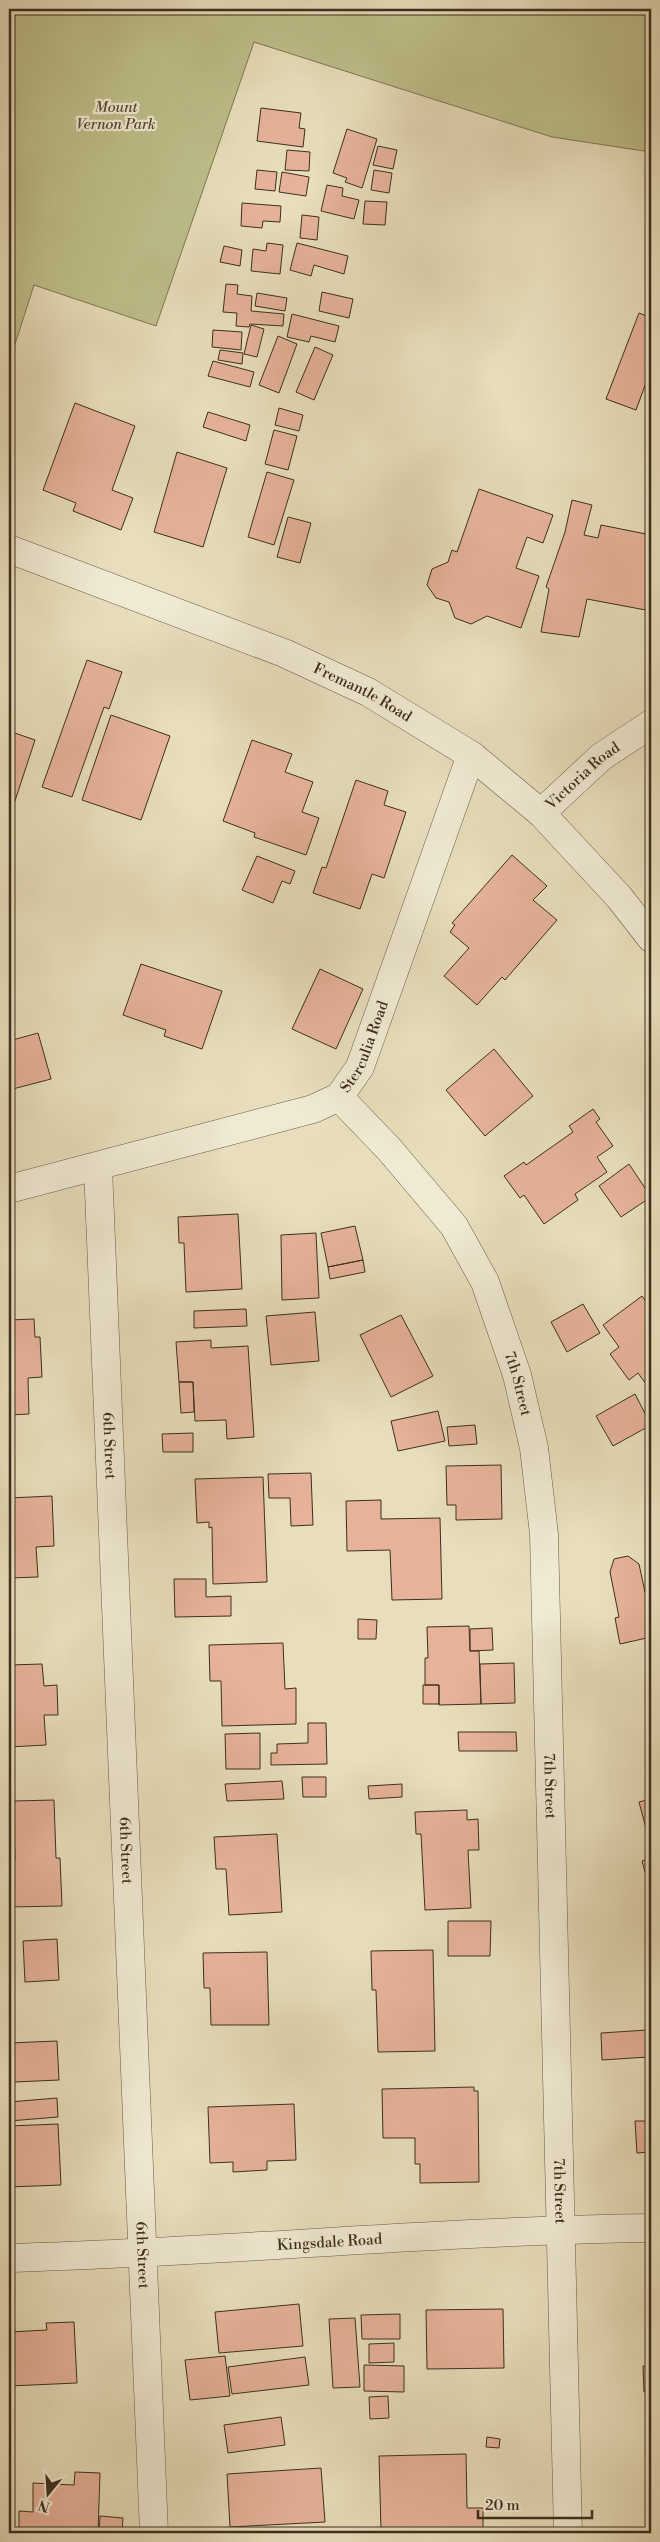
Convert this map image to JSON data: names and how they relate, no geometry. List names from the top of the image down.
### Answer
{
  "streets": {
    "street": [
      "Fremantle Road",
      "Victoria Road",
      "Sterculia Road",
      "7th Street",
      "6th Street",
      "Kingsdale Road"
    ]
  },
  "crossings": [
    ["Fremantle Road", "Victoria Road"],
    ["Fremantle Road", "Sterculia Road"],
    ["Sterculia Road", "7th Street"],
    ["Sterculia Road", "6th Street"],
    ["7th Street", "Kingsdale Road"],
    ["6th Street", "Kingsdale Road"]
  ],
  "parks": ["Mount Vernon Park"],
  "scale_bar": "20 m",
  "north": "bottom"
}
